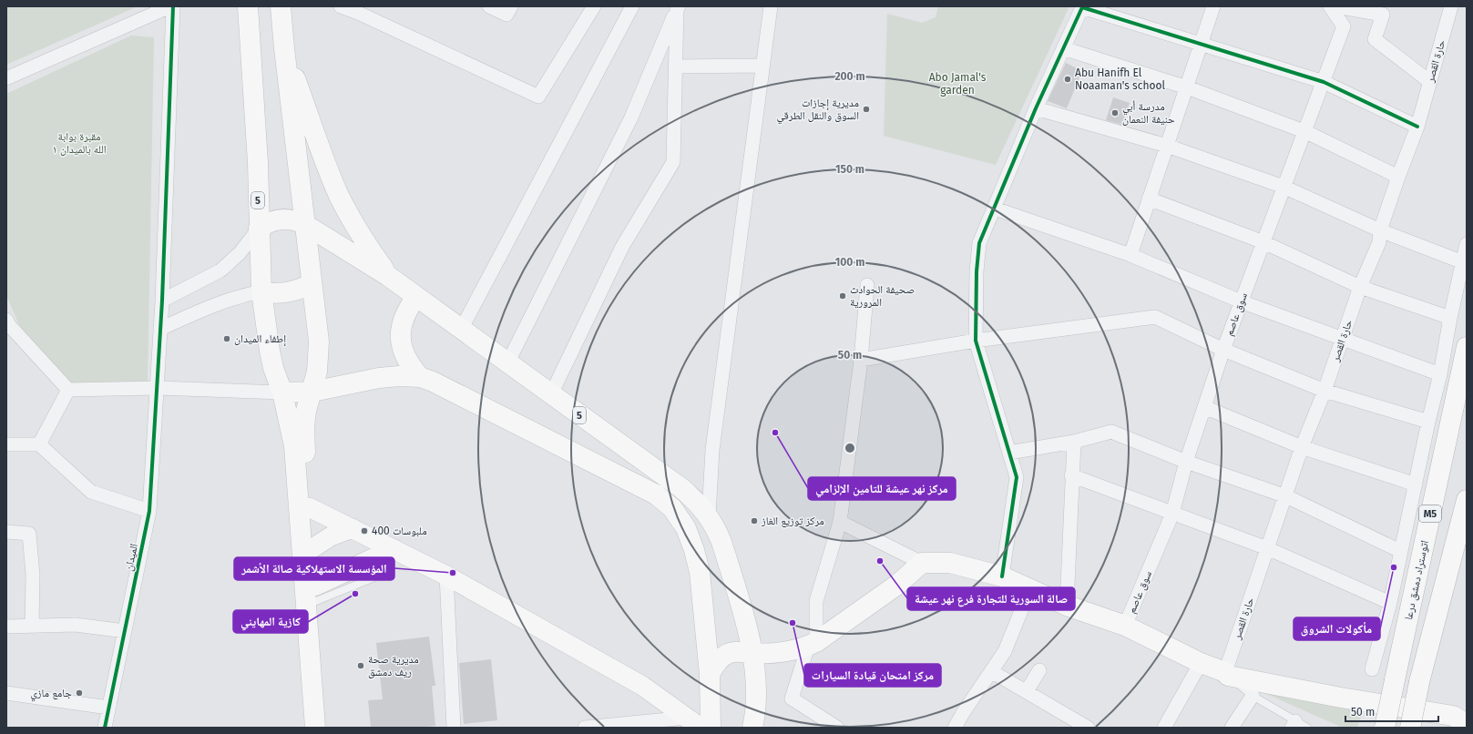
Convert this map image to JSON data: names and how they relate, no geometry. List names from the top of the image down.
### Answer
{
  "streets": {
    "main road": ["5", "M5", "اتوستراد دمشق درعا"],
    "street": ["حارة القصر", "سوق عاصم", "الميدان"]
  },
  "parks": ["Abo Jamal's garden", "مقبرة بوابة الله بالميدان ١"],
  "places": [
    "Abu Hanifh El Noaaman's school",
    "مديرية إجازات السوق والنقل الطرقي",
    "مدرسة أبي حنيفة النعمان",
    "صحيفة الحوادث المرورية",
    "إطفاء الميدان",
    "مركز نهر عيشة للتامين الإلزامي",
    "مركز توزيع الغاز",
    "ملبوسات 400",
    "صالة السورية للتجارة فرع نهر عيشة",
    "مأكولات الشروق",
    "المؤسسة الاستهلاكية صالة الأشمر",
    "كازية المهايني",
    "مركز امتحان قيادة السيارات",
    "مديرية صحة ريف دمشق",
    "جامع مازي"
  ],
  "scale_bar": "50 m",
  "rings": [
    "200 m",
    "150 m",
    "100 m",
    "50 m"
  ]
}
